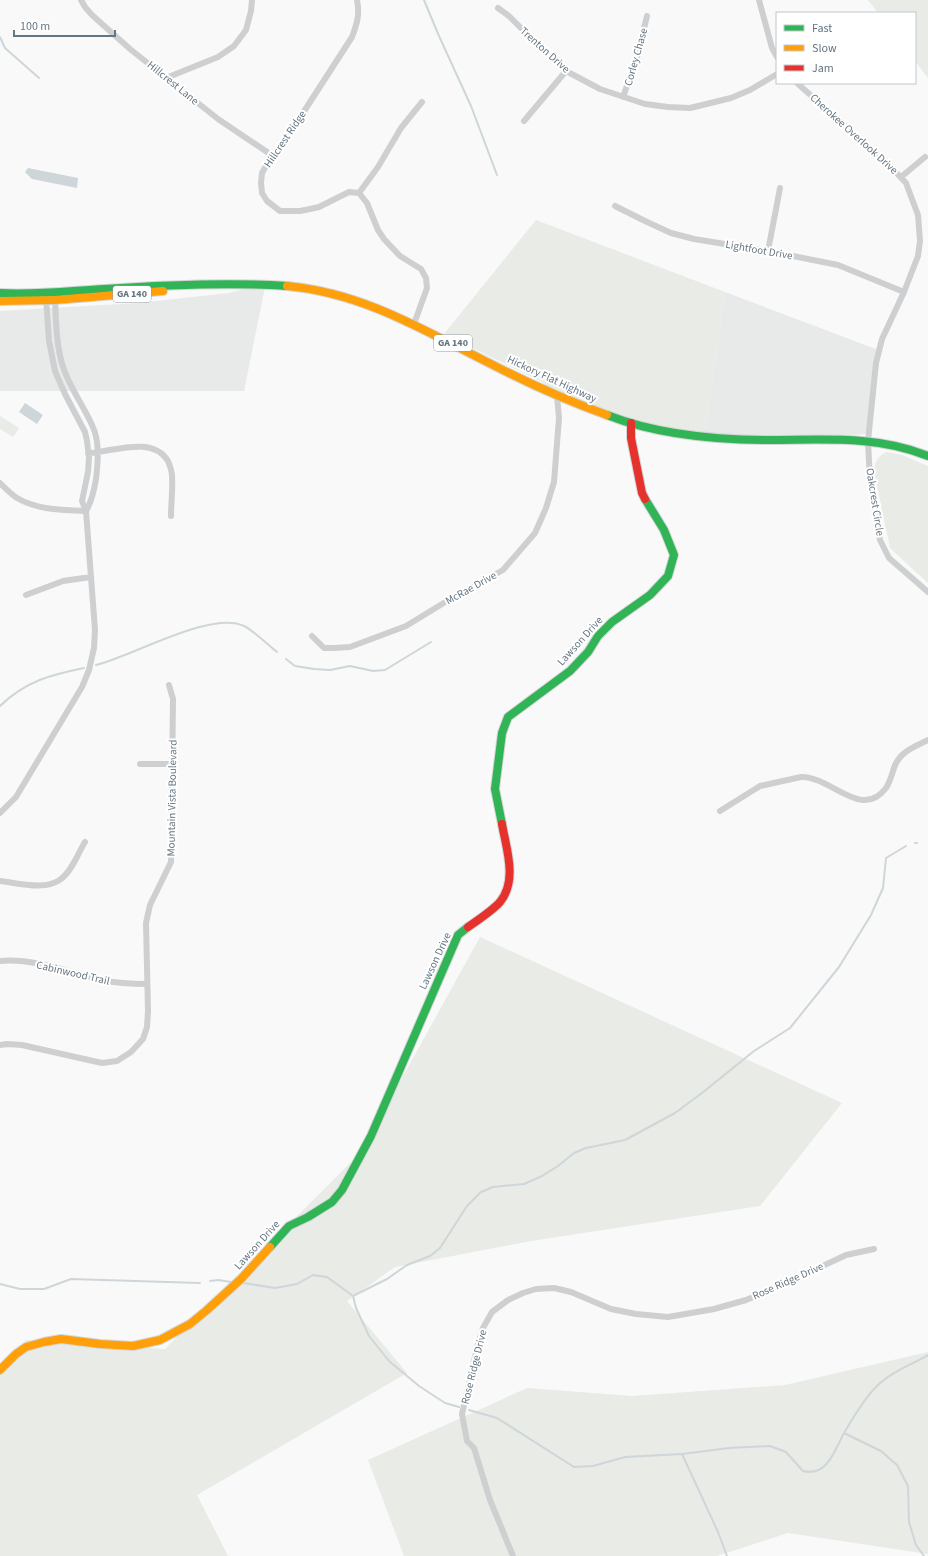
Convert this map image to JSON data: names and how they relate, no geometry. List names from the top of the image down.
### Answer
{
  "streets": {
    "street": [
      "Trenton Drive",
      "Corley Chase",
      "Hillcrest Lane",
      "Cherokee Overlook Drive",
      "Hillcrest Ridge",
      "Lightfoot Drive",
      "GA 140",
      "Hickory Flat Highway",
      "Oakcrest Circle",
      "McRae Drive",
      "Lawson Drive",
      "Mountain Vista Boulevard",
      "Cabinwood Trail",
      "Rose Ridge Drive"
    ]
  },
  "crossings": [
    ["Trenton Drive", "Corley Chase"],
    ["Hillcrest Lane", "Hillcrest Ridge"],
    ["Cherokee Overlook Drive", "Lightfoot Drive"],
    ["Cherokee Overlook Drive", "Hickory Flat Highway"],
    ["Cherokee Overlook Drive", "Oakcrest Circle"],
    ["Hickory Flat Highway", "Oakcrest Circle"],
    ["Hickory Flat Highway", "McRae Drive"],
    ["Hickory Flat Highway", "Lawson Drive"],
    ["Mountain Vista Boulevard", "Cabinwood Trail"]
  ],
  "legend": ["Fast", "Slow", "Jam"],
  "scale_bar": "100 m"
}
